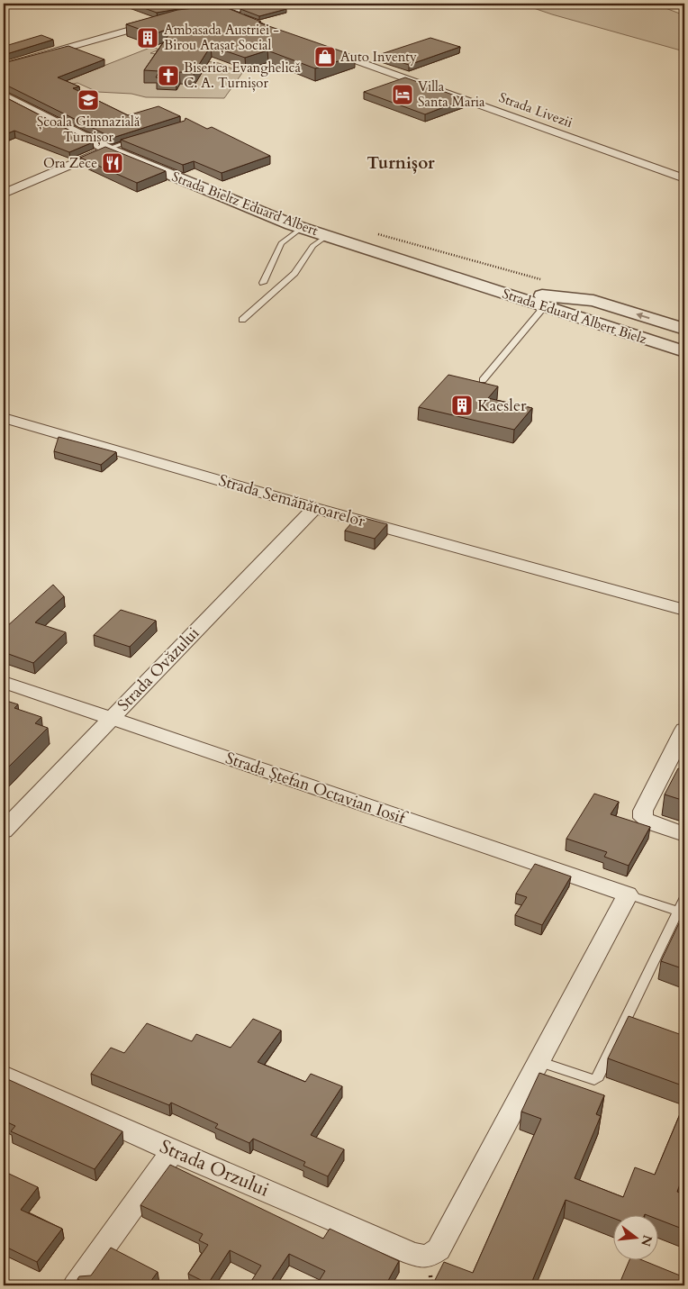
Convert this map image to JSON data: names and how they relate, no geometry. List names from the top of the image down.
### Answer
{
  "streets": {
    "street": [
      "Strada Livezii",
      "Strada Bieltz Eduard Albert",
      "Strada Eduard Albert Bielz",
      "Strada Semănătoarelor",
      "Strada Ovăzului",
      "Strada Ștefan Octavian Iosif",
      "Strada Orzului"
    ]
  },
  "crossings": [
    ["Strada Bieltz Eduard Albert", "Strada Eduard Albert Bielz"],
    ["Strada Semănătoarelor", "Strada Ovăzului"],
    ["Strada Ovăzului", "Strada Ștefan Octavian Iosif"]
  ],
  "districts": ["Turnișor"],
  "places": {
    "building": ["Ambasada Austriei - Birou Atașat Social", "Kaesler"],
    "shop": ["Auto Inventy"],
    "church": ["Biserica Evanghelică C. A. Turnișor"],
    "hotel": ["Villa Santa Maria"],
    "school or university": ["Școala Gimnazială Turnișor"],
    "restaurant": ["Ora Zece"]
  },
  "north": "right"
}
